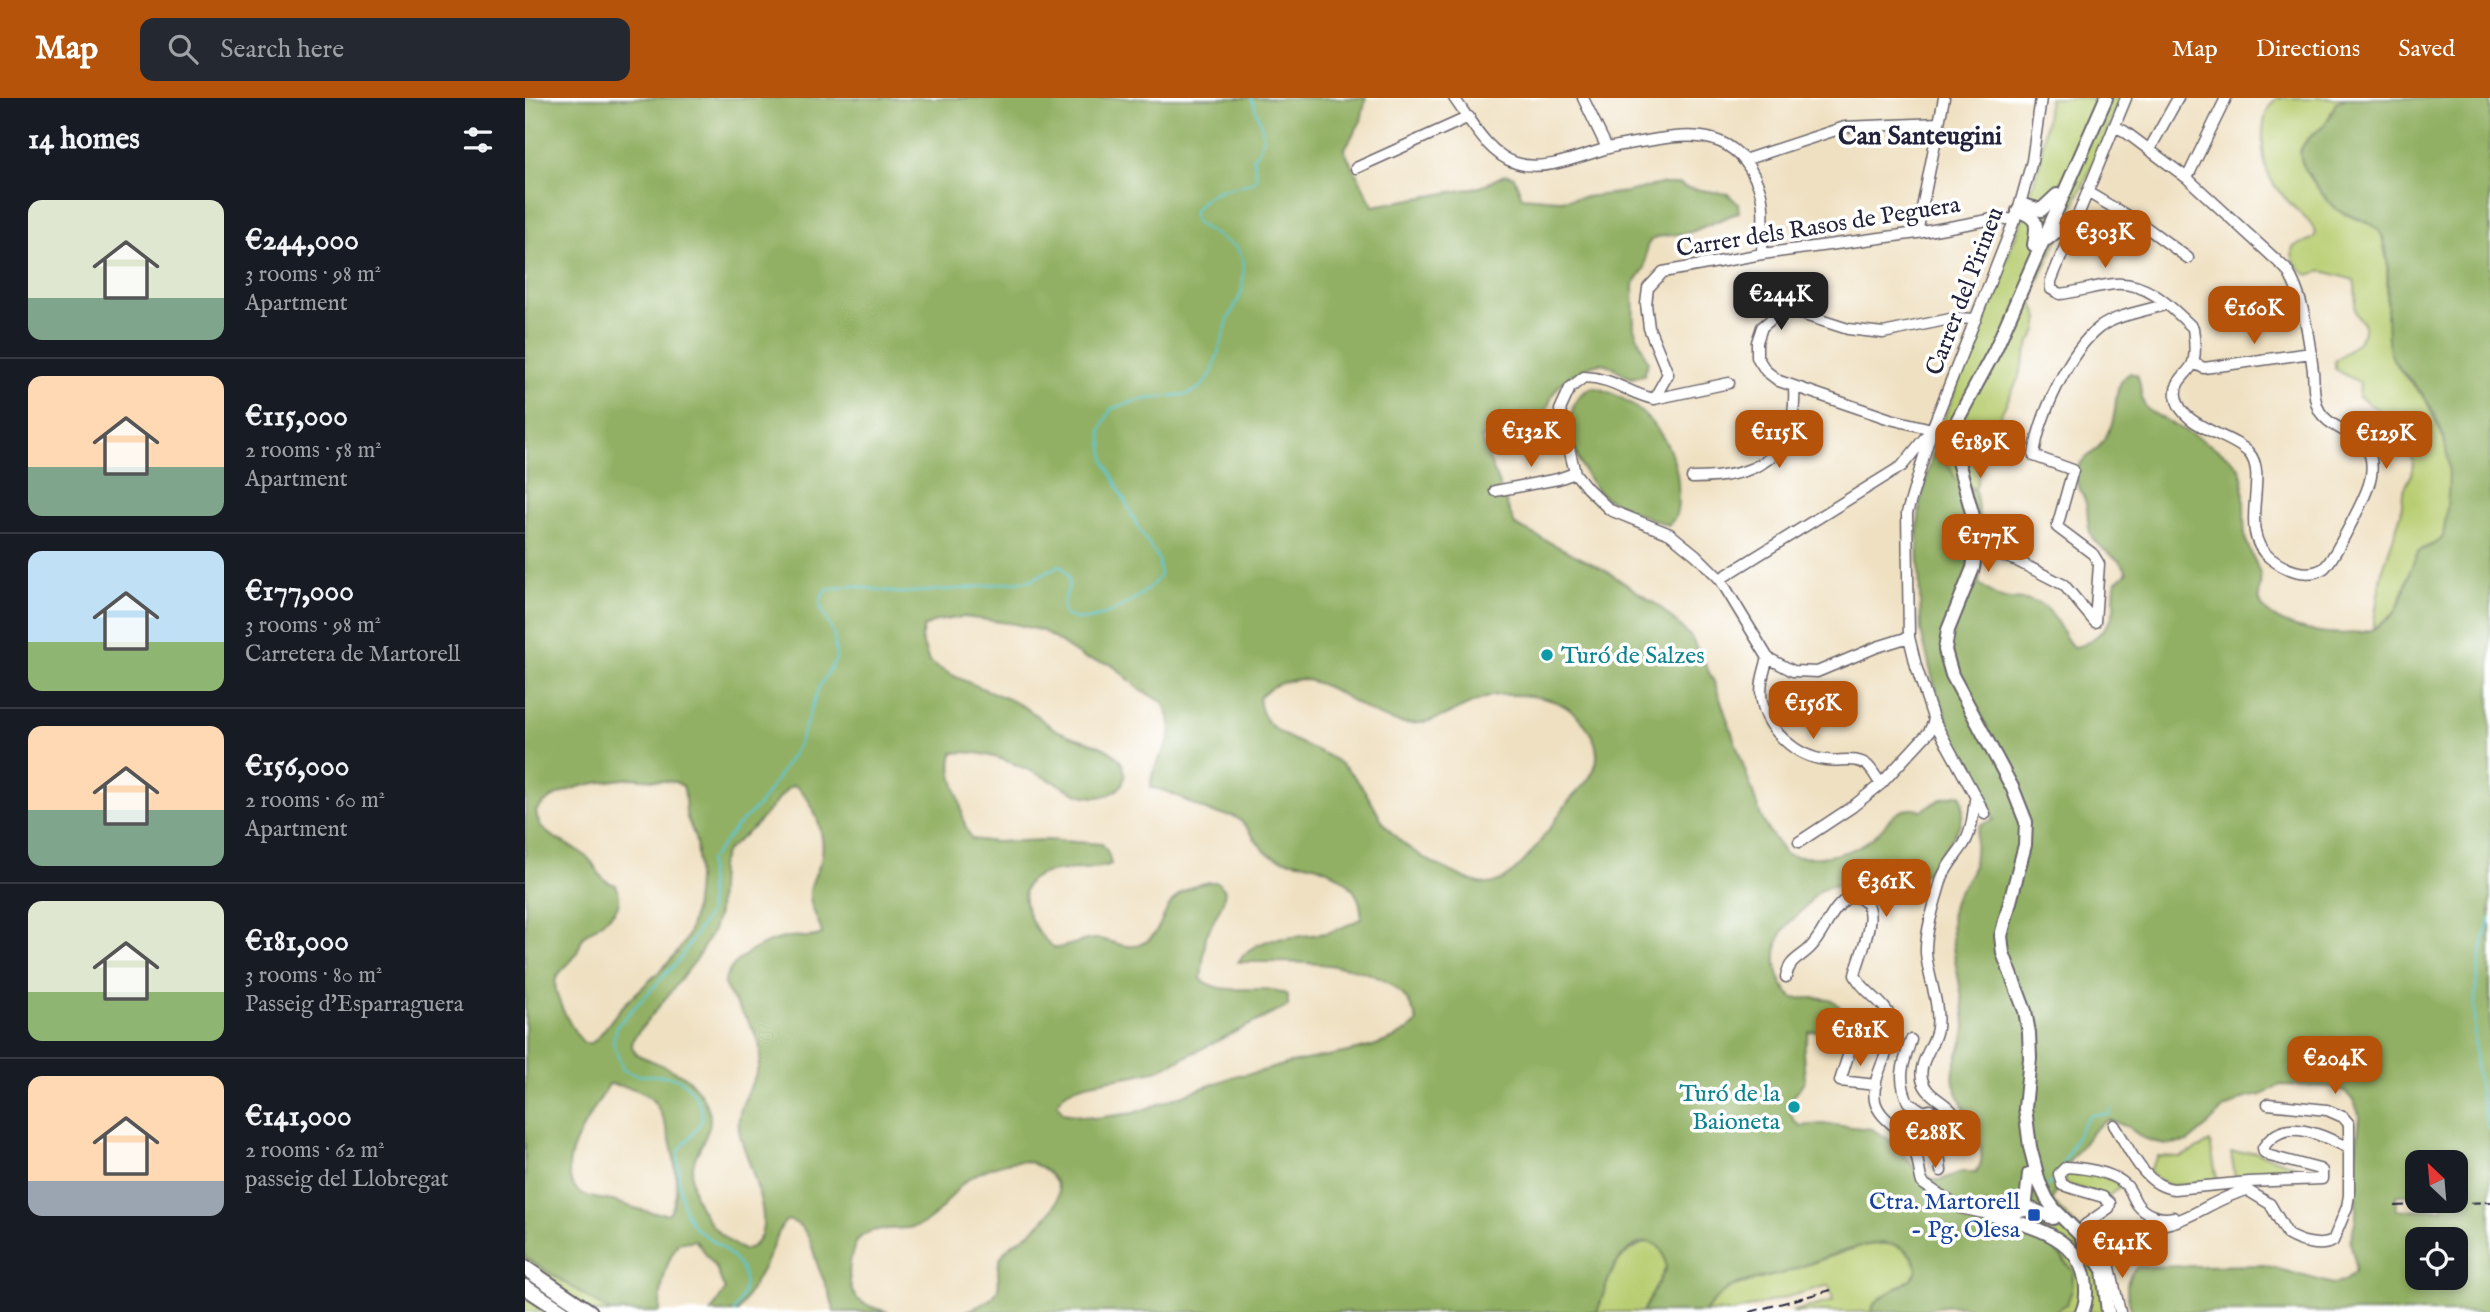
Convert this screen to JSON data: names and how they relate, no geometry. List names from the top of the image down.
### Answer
{
  "streets": {
    "street": ["Carrer dels Rasos de Peguera", "Carrer del Pirineu"]
  },
  "crossings": [
    ["Carrer dels Rasos de Peguera", "Carrer del Pirineu"]
  ],
  "districts": ["Can Santeugini"],
  "places": {
    "other": ["Turó de Salzes", "Turó de la Baioneta"],
    "transit": ["Ctra. Martorell - Pg. Olesa"]
  },
  "north": "top left",
  "page": {
    "header": "Map",
    "search": "Search here",
    "nav": ["Map", "Directions", "Saved"],
    "heading": "14 homes",
    "list": [
      {
        "name": "€244,000",
        "note": "3 rooms · 98 m² · Apartment"
      },
      {
        "name": "€115,000",
        "note": "2 rooms · 58 m² · Apartment"
      },
      {
        "name": "€177,000",
        "note": "3 rooms · 98 m² · Carretera de Martorell"
      },
      {
        "name": "€156,000",
        "note": "2 rooms · 60 m² · Apartment"
      },
      {
        "name": "€181,000",
        "note": "3 rooms · 80 m² · Passeig d'Esparraguera"
      },
      {
        "name": "€141,000",
        "note": "2 rooms · 62 m² · passeig del Llobregat"
      }
    ],
    "price": [
      "€303K",
      "€244K",
      "€160K",
      "€132K",
      "€115K",
      "€129K",
      "€189K",
      "€177K",
      "€156K",
      "€361K",
      "€181K",
      "€204K",
      "€288K",
      "€141K"
    ]
  }
}
